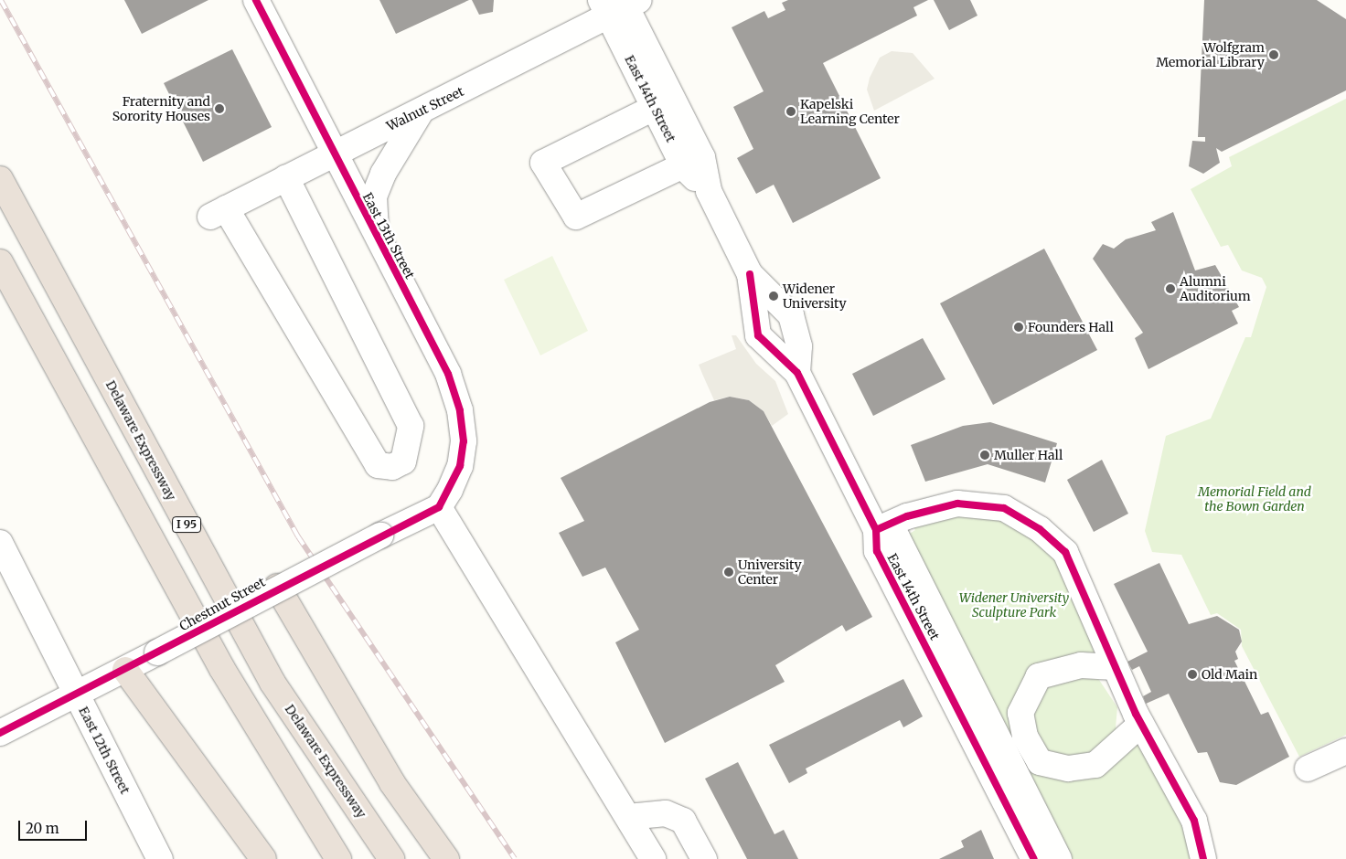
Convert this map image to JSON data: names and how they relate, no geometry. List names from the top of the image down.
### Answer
{
  "streets": {
    "highway": ["Delaware Expressway", "I 95"],
    "street": [
      "East 14th Street",
      "Walnut Street",
      "East 13th Street",
      "Chestnut Street",
      "East 12th Street"
    ]
  },
  "crossings": [
    ["East 14th Street", "Walnut Street"],
    ["Walnut Street", "East 13th Street"],
    ["East 13th Street", "Chestnut Street"],
    ["Chestnut Street", "East 12th Street"]
  ],
  "parks": ["Memorial Field and the Bown Garden", "Widener University Sculpture Park"],
  "places": [
    "Wolfgram Memorial Library",
    "Fraternity and Sorority Houses",
    "Kapelski Learning Center",
    "Alumni Auditorium",
    "Widener University",
    "Founders Hall",
    "Muller Hall",
    "University Center",
    "Old Main"
  ],
  "scale_bar": "20 m"
}
